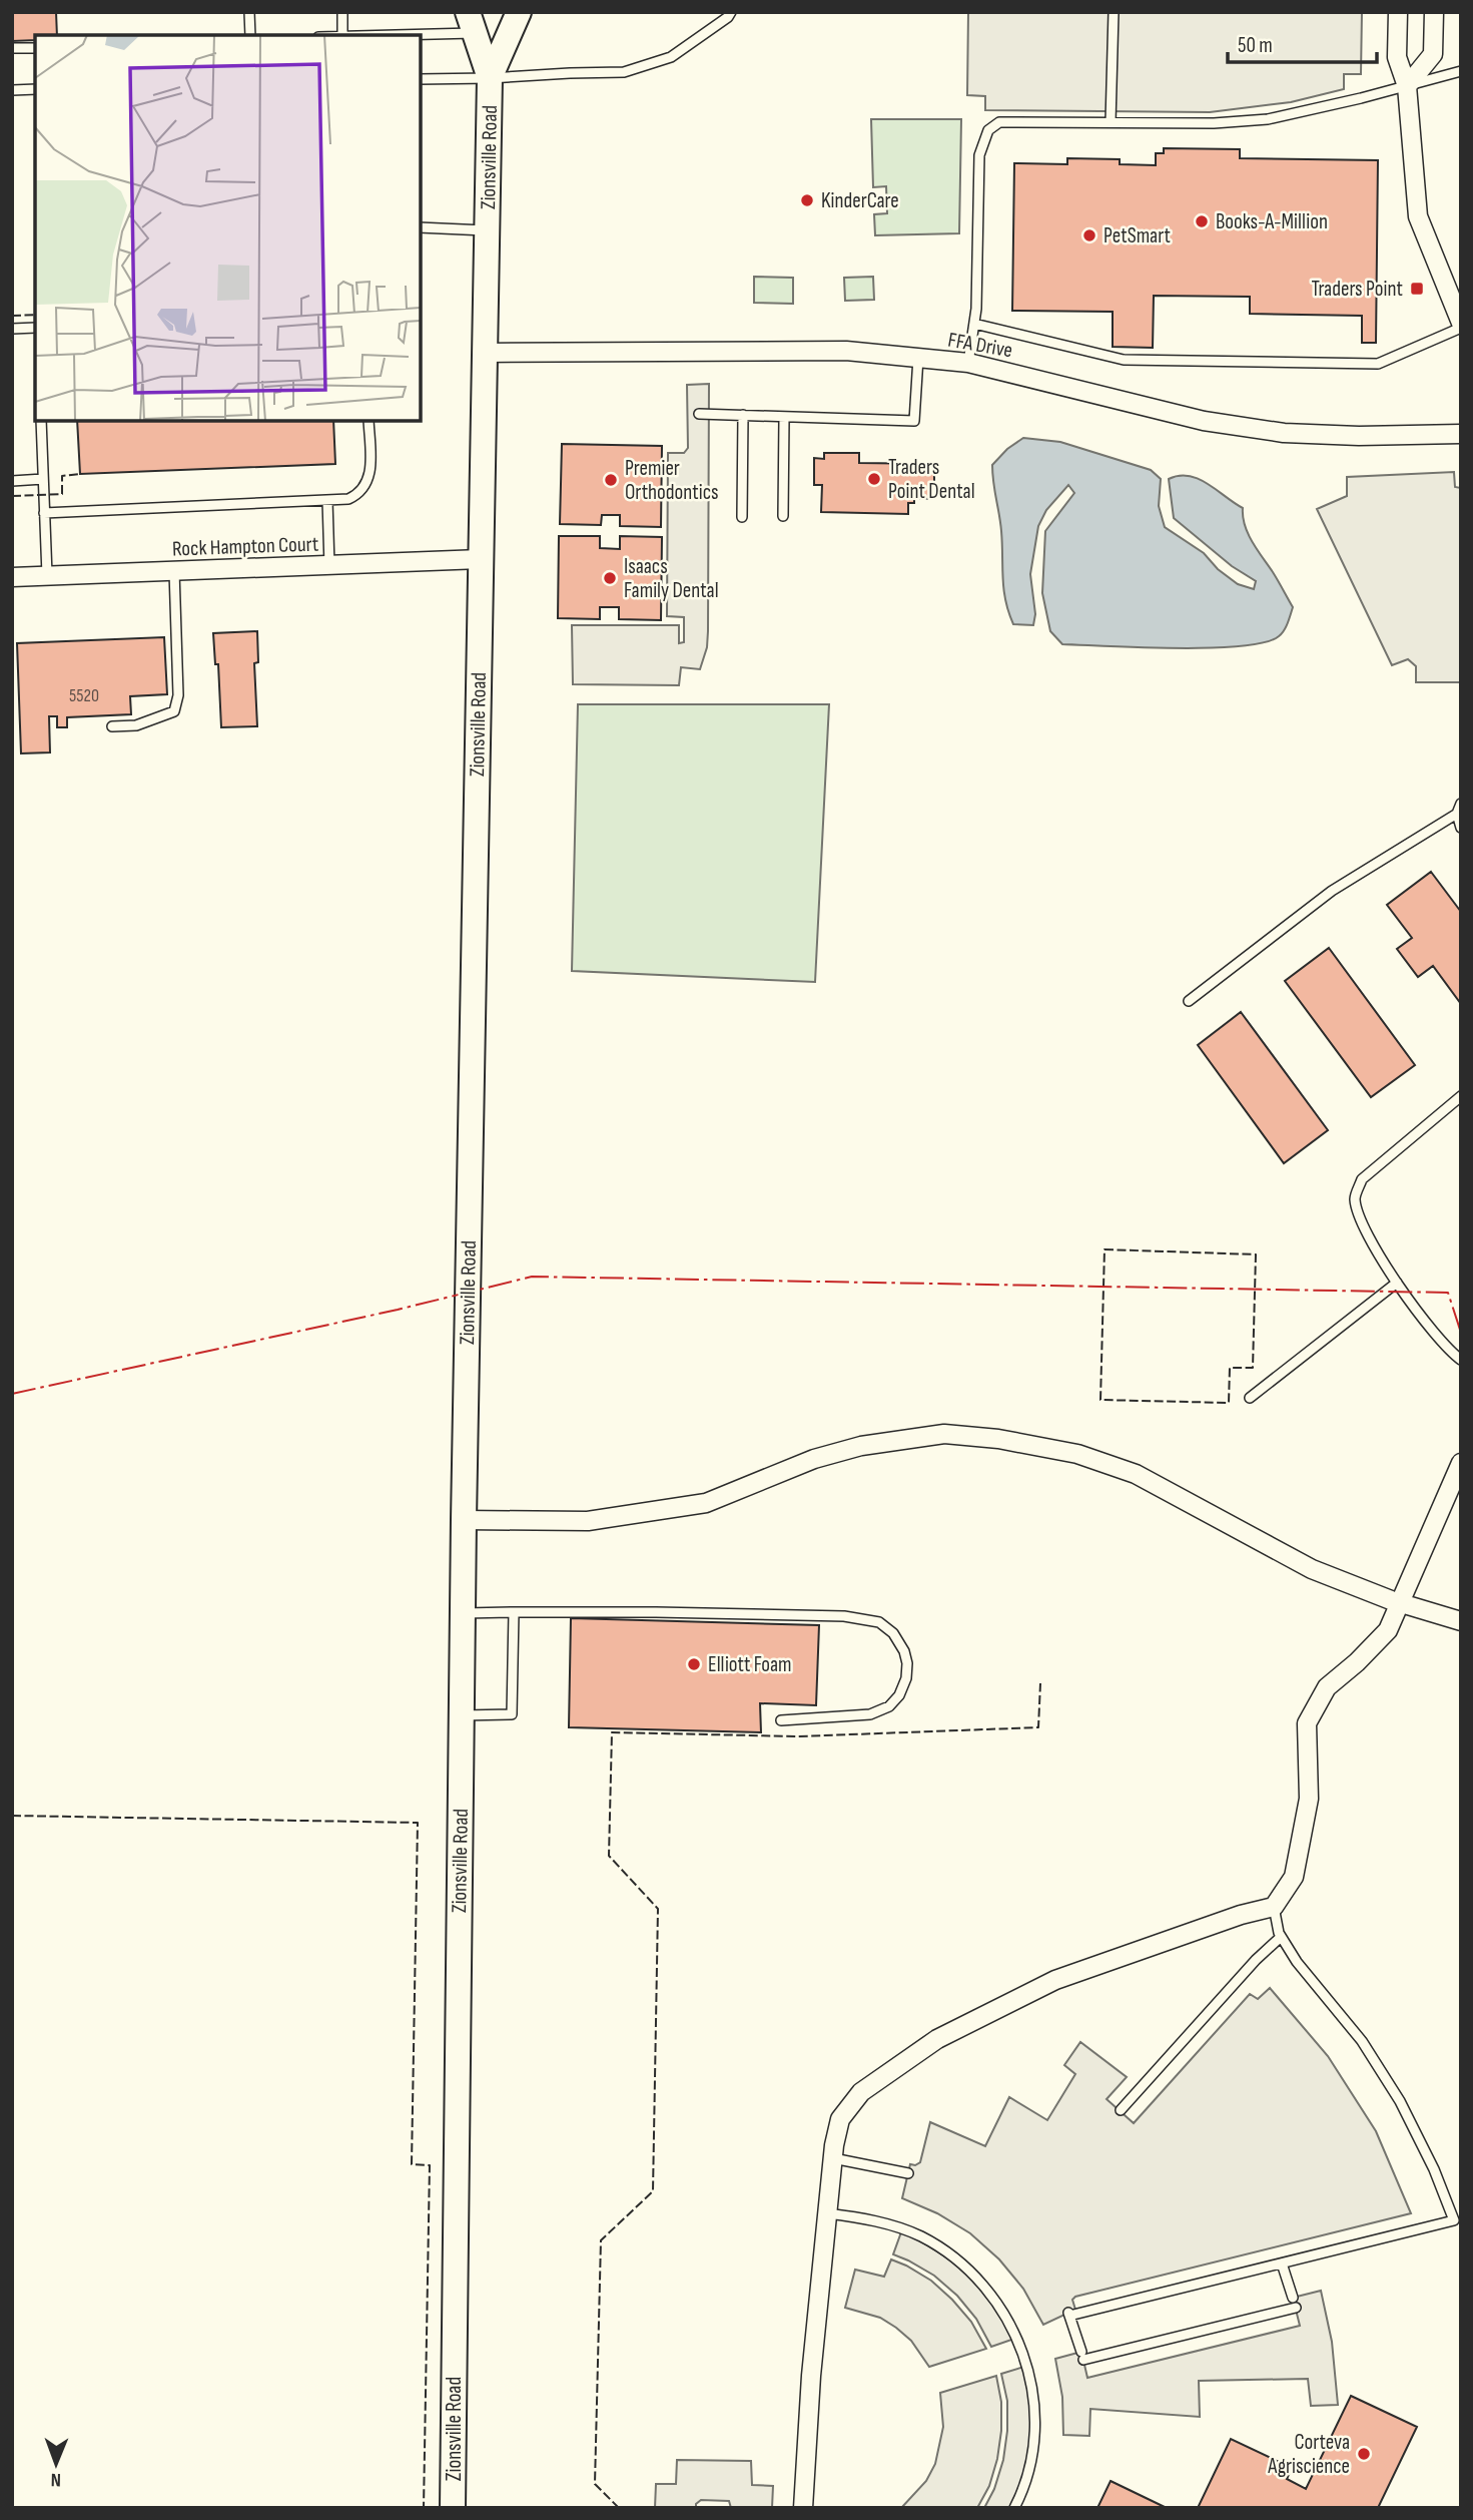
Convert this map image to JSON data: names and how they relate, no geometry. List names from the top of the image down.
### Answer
{
  "streets": {
    "main road": ["Zionsville Road"],
    "street": ["FFA Drive", "Rock Hampton Court"]
  },
  "crossings": [
    ["Zionsville Road", "FFA Drive"],
    ["Zionsville Road", "Rock Hampton Court"]
  ],
  "places": {
    "other": [
      "KinderCare",
      "Books-A-Million",
      "PetSmart",
      "Traders Point Dental",
      "Premier Orthodontics",
      "Isaacs Family Dental",
      "Elliott Foam",
      "Corteva Agriscience"
    ],
    "transit": ["Traders Point"]
  },
  "house_numbers": ["5520"],
  "scale_bar": "50 m",
  "north": "bottom"
}
